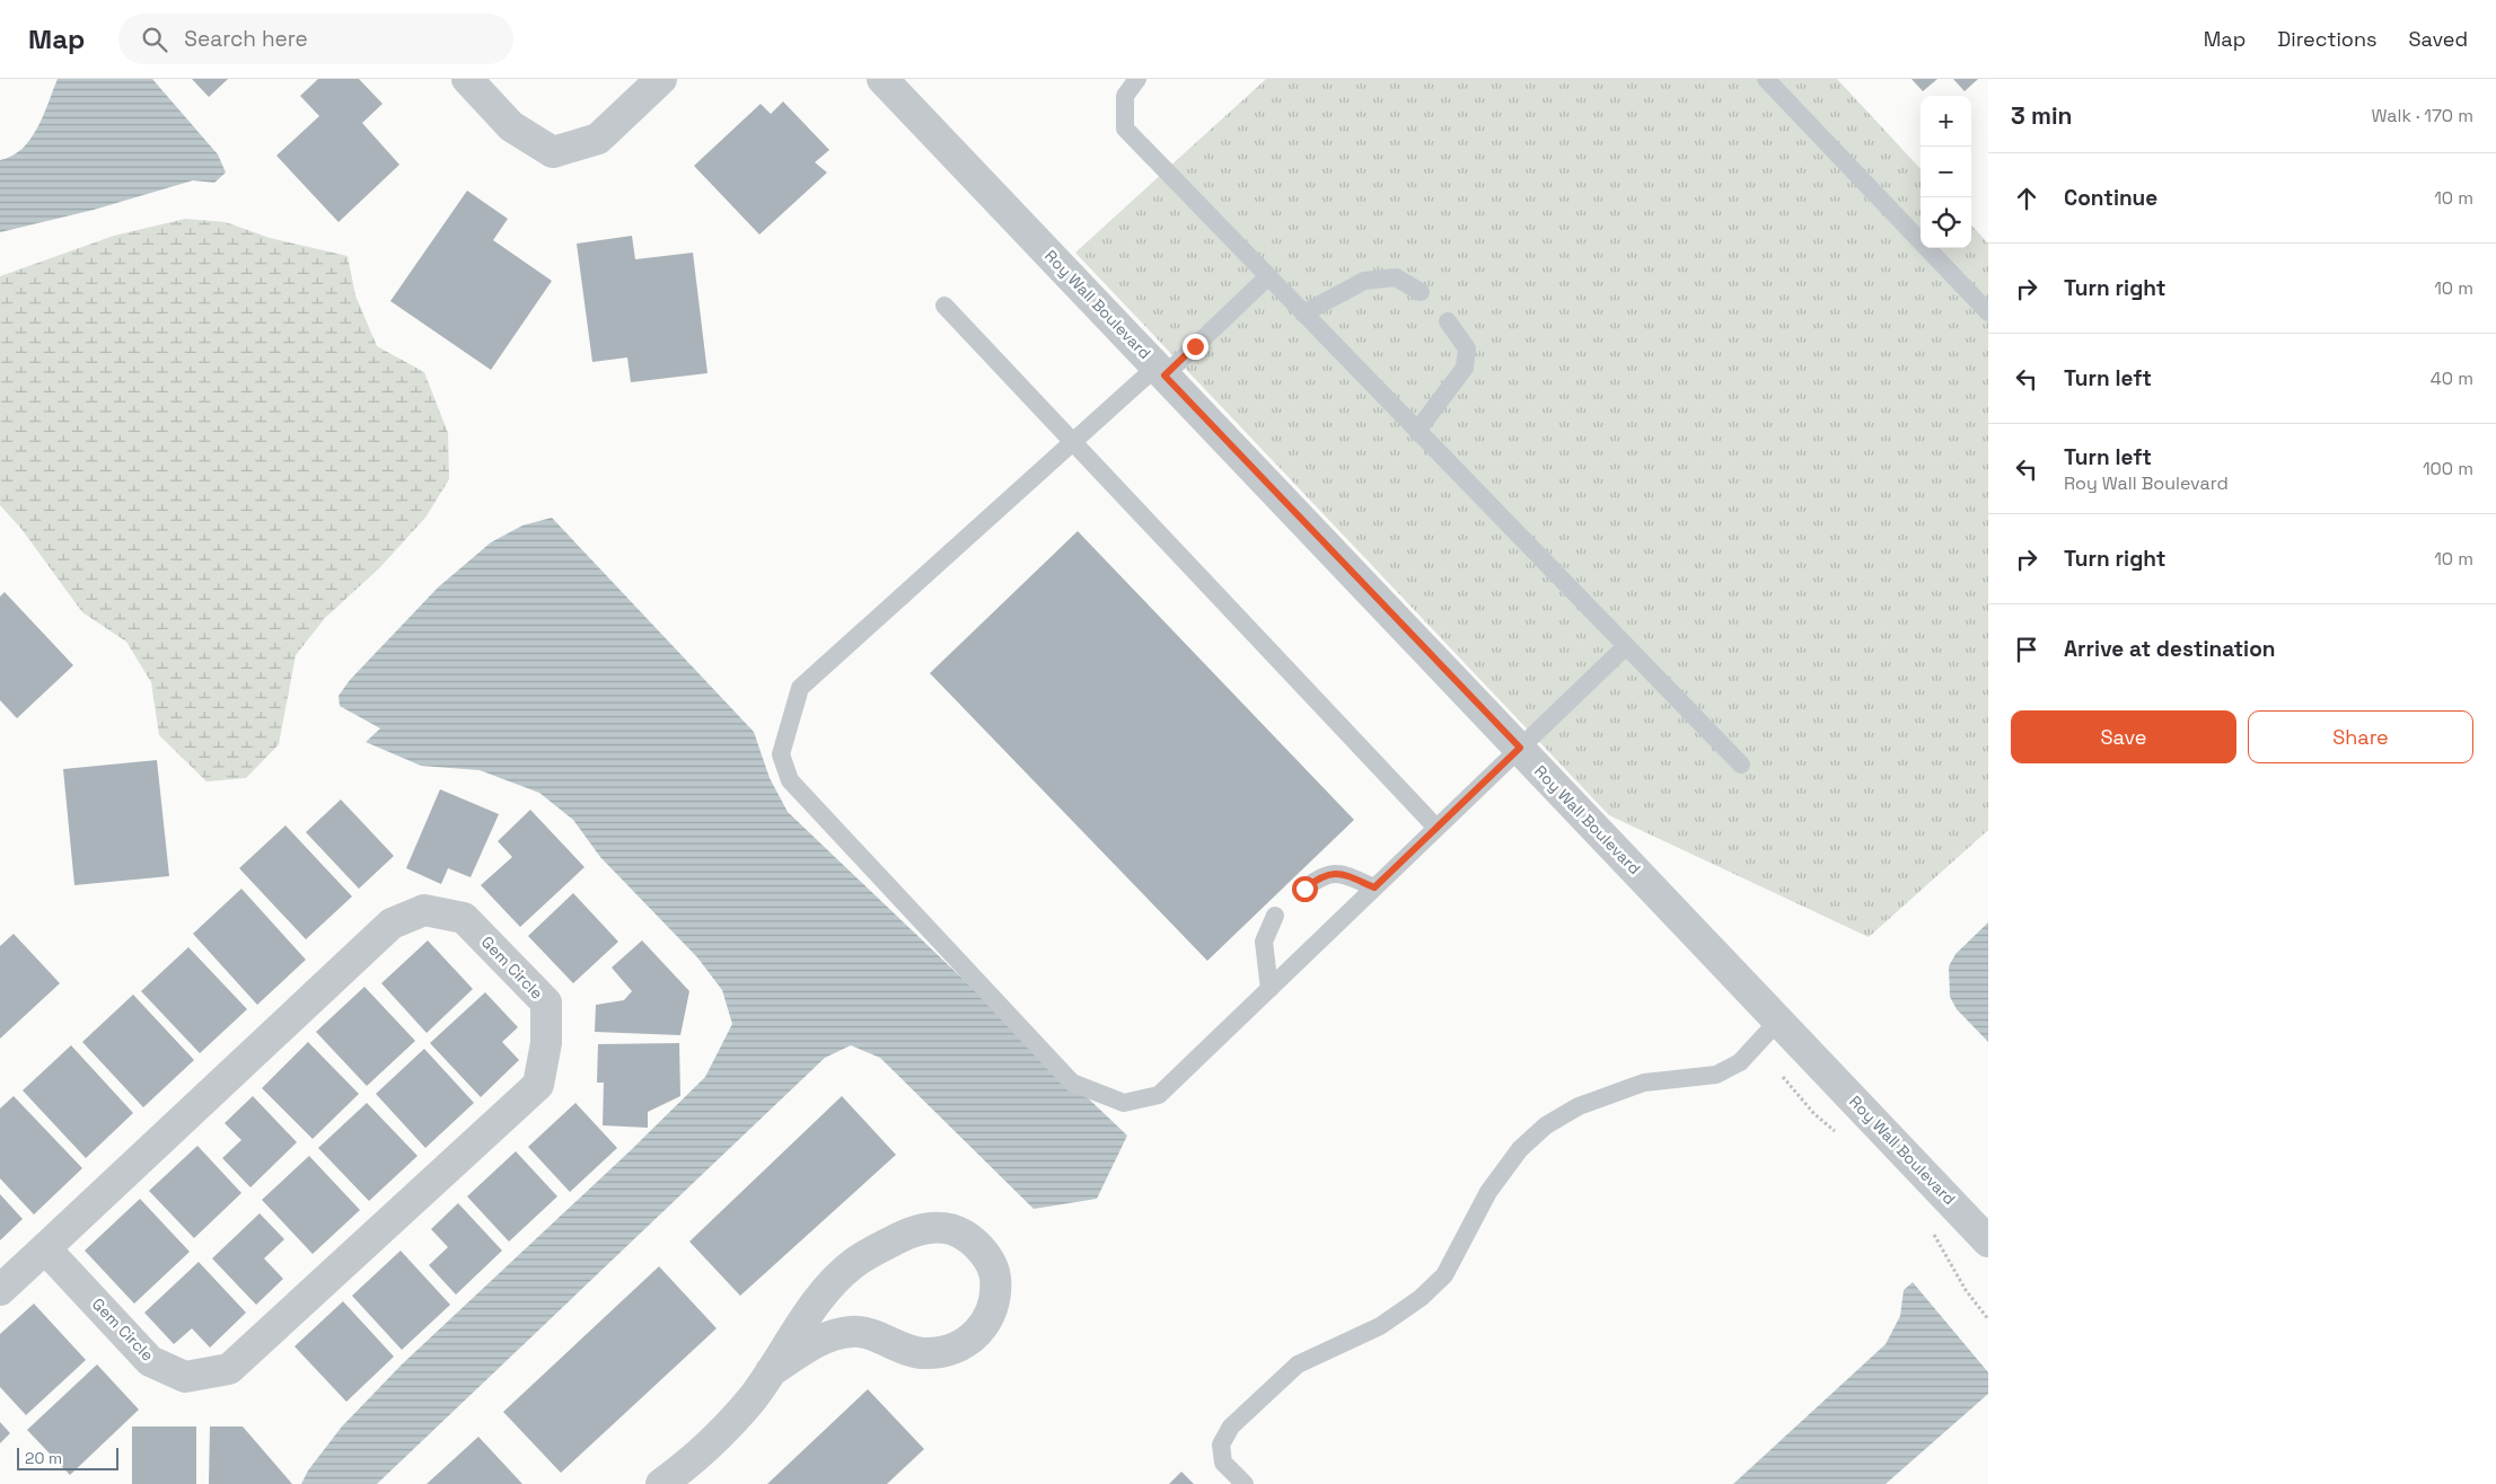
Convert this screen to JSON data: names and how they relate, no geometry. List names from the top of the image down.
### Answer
{
  "streets": {
    "street": ["Roy Wall Boulevard", "Gem Circle"]
  },
  "scale_bar": "20 m",
  "page": {
    "header": "Map",
    "search": "Search here",
    "nav": ["Map", "Directions", "Saved"],
    "heading": ["3 min", "Walk · 170 m"],
    "map_buttons": ["+", "−"],
    "list": [
      ["Continue", "10 m"],
      ["Turn right", "10 m"],
      ["Turn left", "40 m"],
      ["Turn left", "Roy Wall Boulevard", "100 m"],
      ["Turn right", "10 m"],
      "Arrive at destination"
    ],
    "buttons": ["Save", "Share"],
    "scale": "20 m"
  }
}
